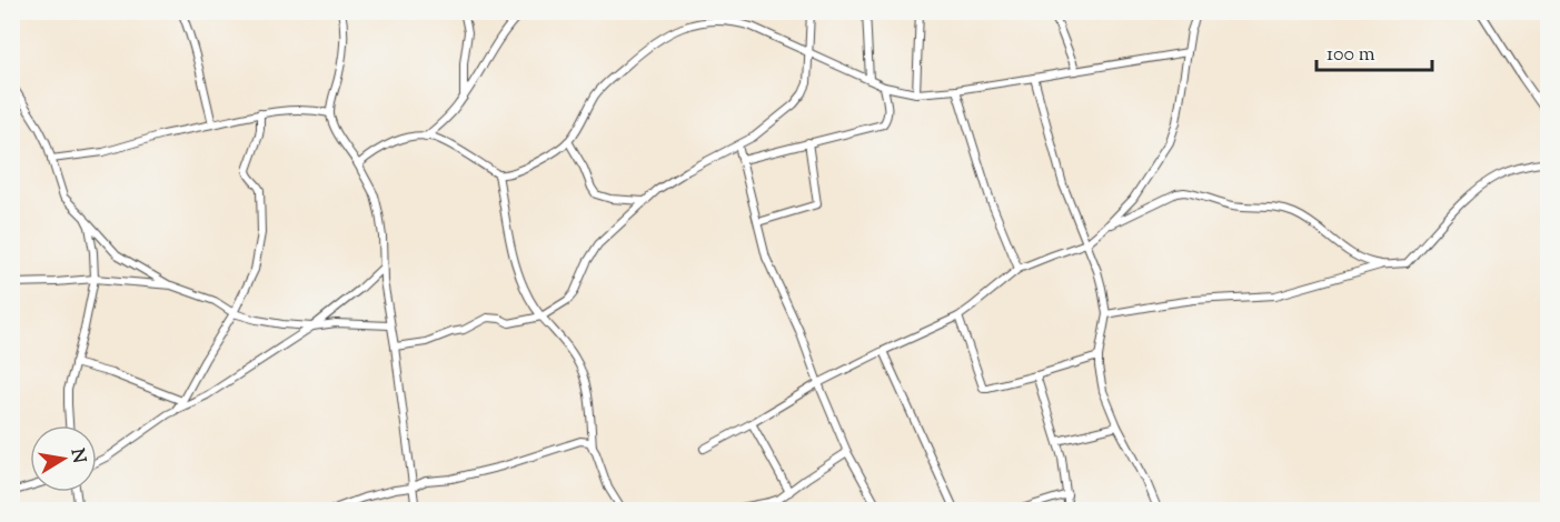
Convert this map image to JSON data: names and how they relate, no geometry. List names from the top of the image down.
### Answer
{
  "scale_bar": "100 m",
  "north": "right"
}
